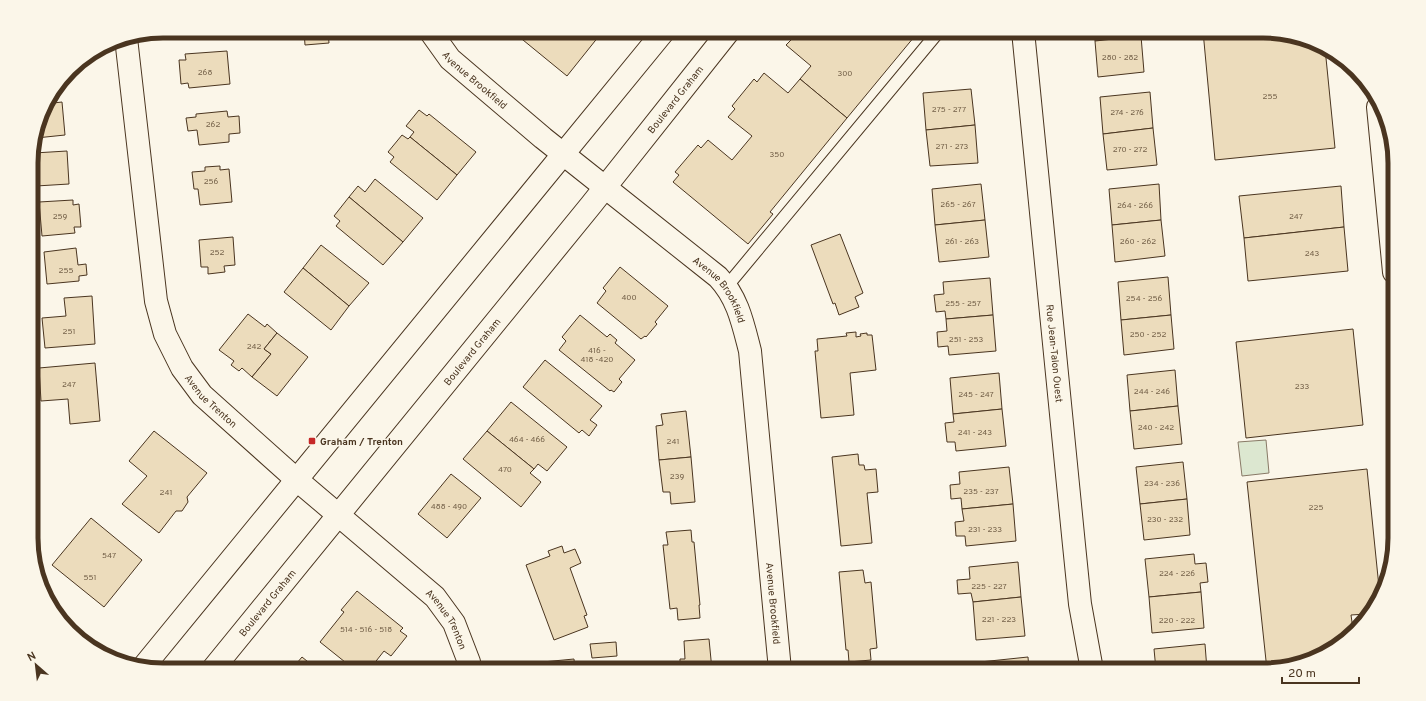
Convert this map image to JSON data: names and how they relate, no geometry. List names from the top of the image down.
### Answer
{
  "streets": {
    "street": [
      "Avenue Brookfield",
      "Boulevard Graham",
      "Rue Jean-Talon Ouest",
      "Avenue Trenton"
    ]
  },
  "crossings": [
    ["Avenue Brookfield", "Boulevard Graham"],
    ["Boulevard Graham", "Avenue Trenton"]
  ],
  "places": {
    "transit": ["Graham / Trenton"]
  },
  "house_numbers": [
    "280 - 282",
    "268",
    "300",
    "255",
    "275 - 277",
    "274 - 276",
    "262",
    "271 - 273",
    "270 - 272",
    "350",
    "256",
    "265 - 267",
    "264 - 266",
    "259",
    "247",
    "261 - 263",
    "260 - 262",
    "252",
    "243",
    "255",
    "400",
    "254 - 256",
    "255 - 257",
    "251",
    "250 - 252",
    "251 - 253",
    "242",
    "416 - 418 -420",
    "247",
    "233",
    "244 - 246",
    "245 - 247",
    "240 - 242",
    "241 - 243",
    "464 - 466",
    "241",
    "470",
    "239",
    "234 - 236",
    "235 - 237",
    "241",
    "488 - 490",
    "225",
    "230 - 232",
    "231 - 233",
    "547",
    "224 - 226",
    "551",
    "225 - 227",
    "221 - 223",
    "220 - 222",
    "514 - 516 - 518"
  ],
  "scale_bar": "20 m",
  "north": "top left"
}
